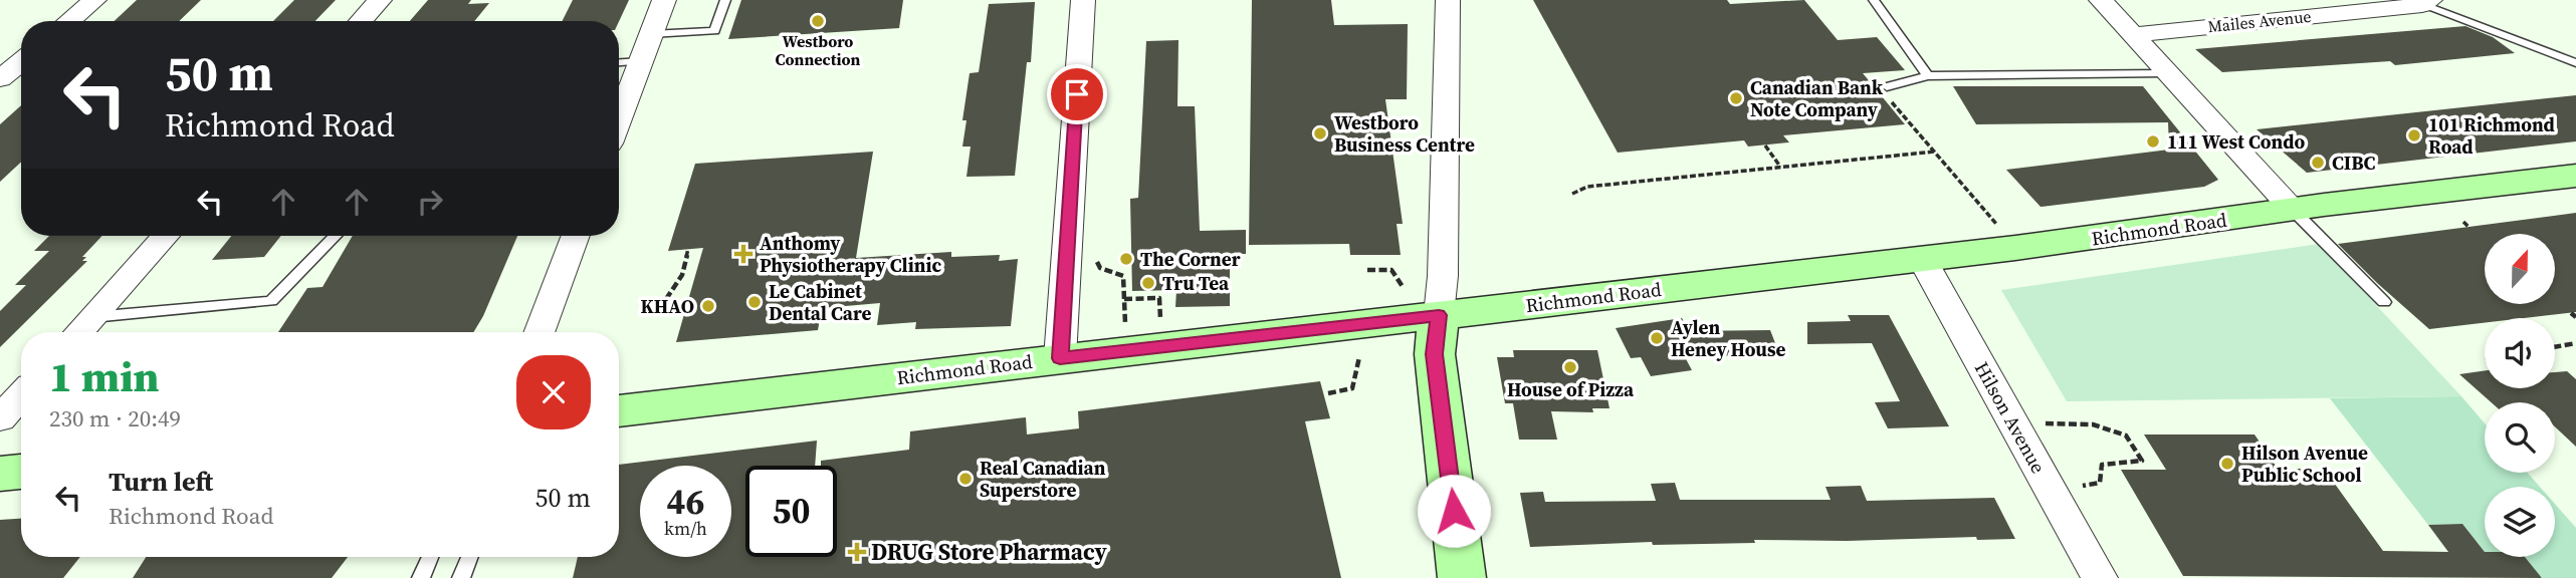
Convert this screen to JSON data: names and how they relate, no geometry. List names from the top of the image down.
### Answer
{
  "streets": {
    "main road": ["Richmond Road"],
    "street": ["Mailes Avenue", "Hilson Avenue"]
  },
  "crossings": [
    ["Richmond Road", "Hilson Avenue"]
  ],
  "places": {
    "other": [
      "Westboro Connection",
      "Canadian Bank Note Company",
      "Westboro Business Centre",
      "101 Richmond Road",
      "111 West Condo",
      "CIBC",
      "The Corner",
      "Tru Tea",
      "Le Cabinet Dental Care",
      "KHAO",
      "Aylen Heney House",
      "House of Pizza",
      "Hilson Avenue Public School",
      "Real Canadian Superstore"
    ],
    "health": ["Anthomy Physiotherapy Clinic", "DRUG Store Pharmacy"]
  },
  "north": "top",
  "page": {
    "turn": ["50 m", "Richmond Road"],
    "heading": ["1 min", "230 m · 20:49"],
    "list": [
      {
        "name": "Turn left",
        "note": "Richmond Road",
        "value": "50 m"
      }
    ],
    "speed": "46 km/h",
    "limit": "50"
  }
}
